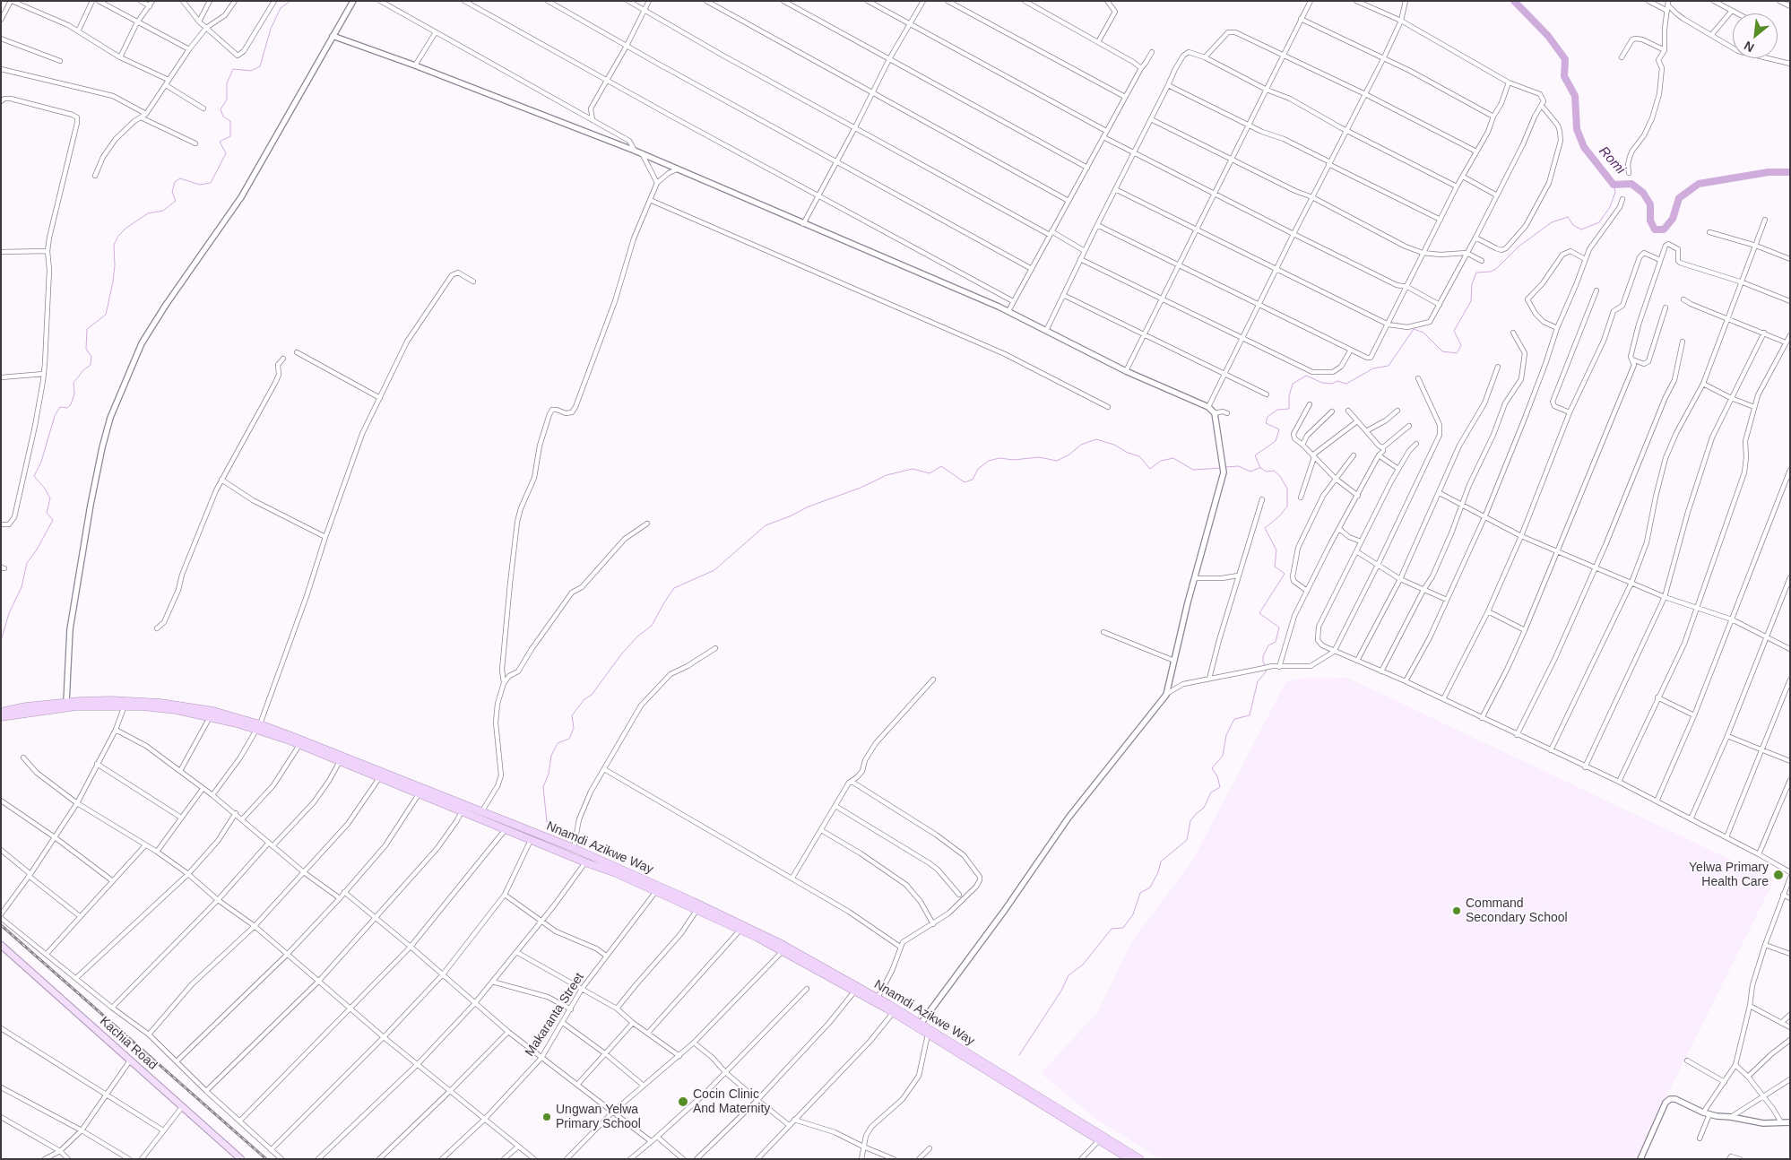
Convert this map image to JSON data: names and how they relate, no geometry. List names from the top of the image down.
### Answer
{
  "streets": {
    "highway": ["Nnamdi Azikwe Way"],
    "main road": ["Kachia Road"],
    "street": ["Makaranta Street"]
  },
  "crossings": [
    ["Nnamdi Azikwe Way", "Makaranta Street"]
  ],
  "water": ["Romi"],
  "places": [
    "Yelwa Primary Health Care",
    "Command Secondary School",
    "Cocin Clinic And Maternity",
    "Ungwan Yelwa Primary School"
  ],
  "north": "bottom left"
}
